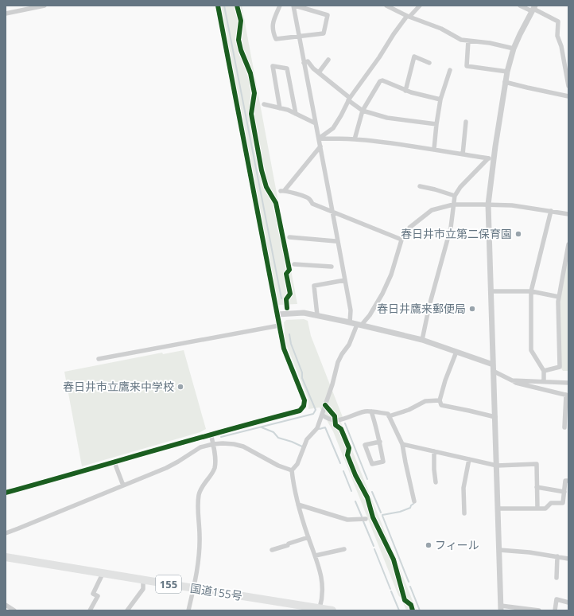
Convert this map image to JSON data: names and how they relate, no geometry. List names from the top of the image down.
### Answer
{
  "streets": {
    "highway": ["155", "国道155号"]
  },
  "places": [
    "春日井市立第二保育園",
    "春日井鷹来郵便局",
    "春日井市立鷹来中学校",
    "フィール"
  ]
}
